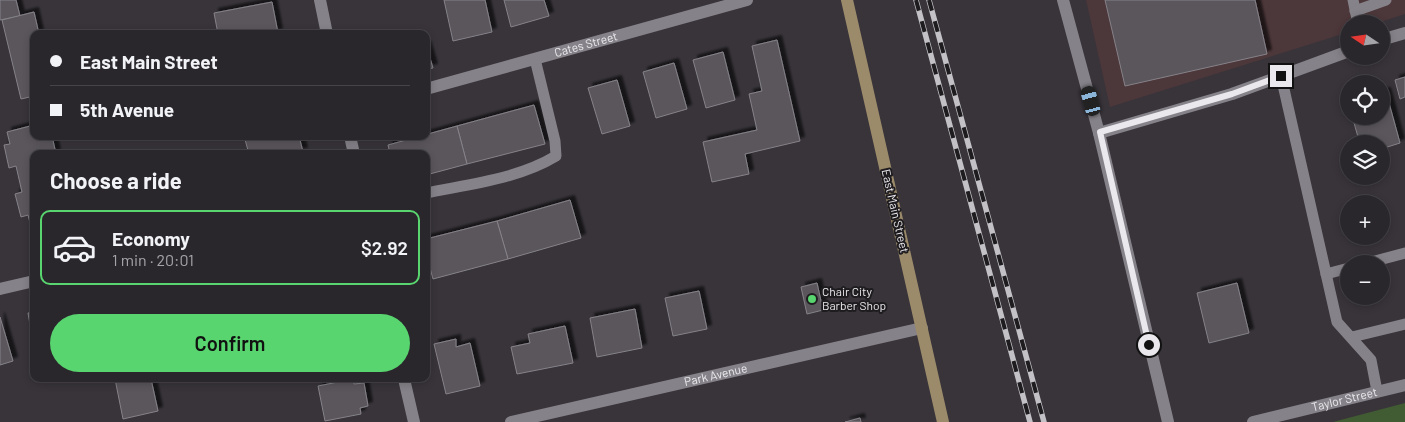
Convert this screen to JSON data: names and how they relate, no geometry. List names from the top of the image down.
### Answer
{
  "streets": {
    "main road": ["East Main Street"],
    "street": ["Cates Street", "Park Avenue", "Taylor Street"]
  },
  "crossings": [
    ["East Main Street", "Park Avenue"]
  ],
  "places": ["Chair City Barber Shop"],
  "north": "left",
  "page": {
    "map_buttons": ["+", "−"],
    "banner": ["East Main Street", "5th Avenue"],
    "heading": "Choose a ride",
    "list": [
      {
        "name": "Economy",
        "note": "1 min · 20:01",
        "value": "$2.92"
      }
    ],
    "buttons": "Confirm"
  }
}
